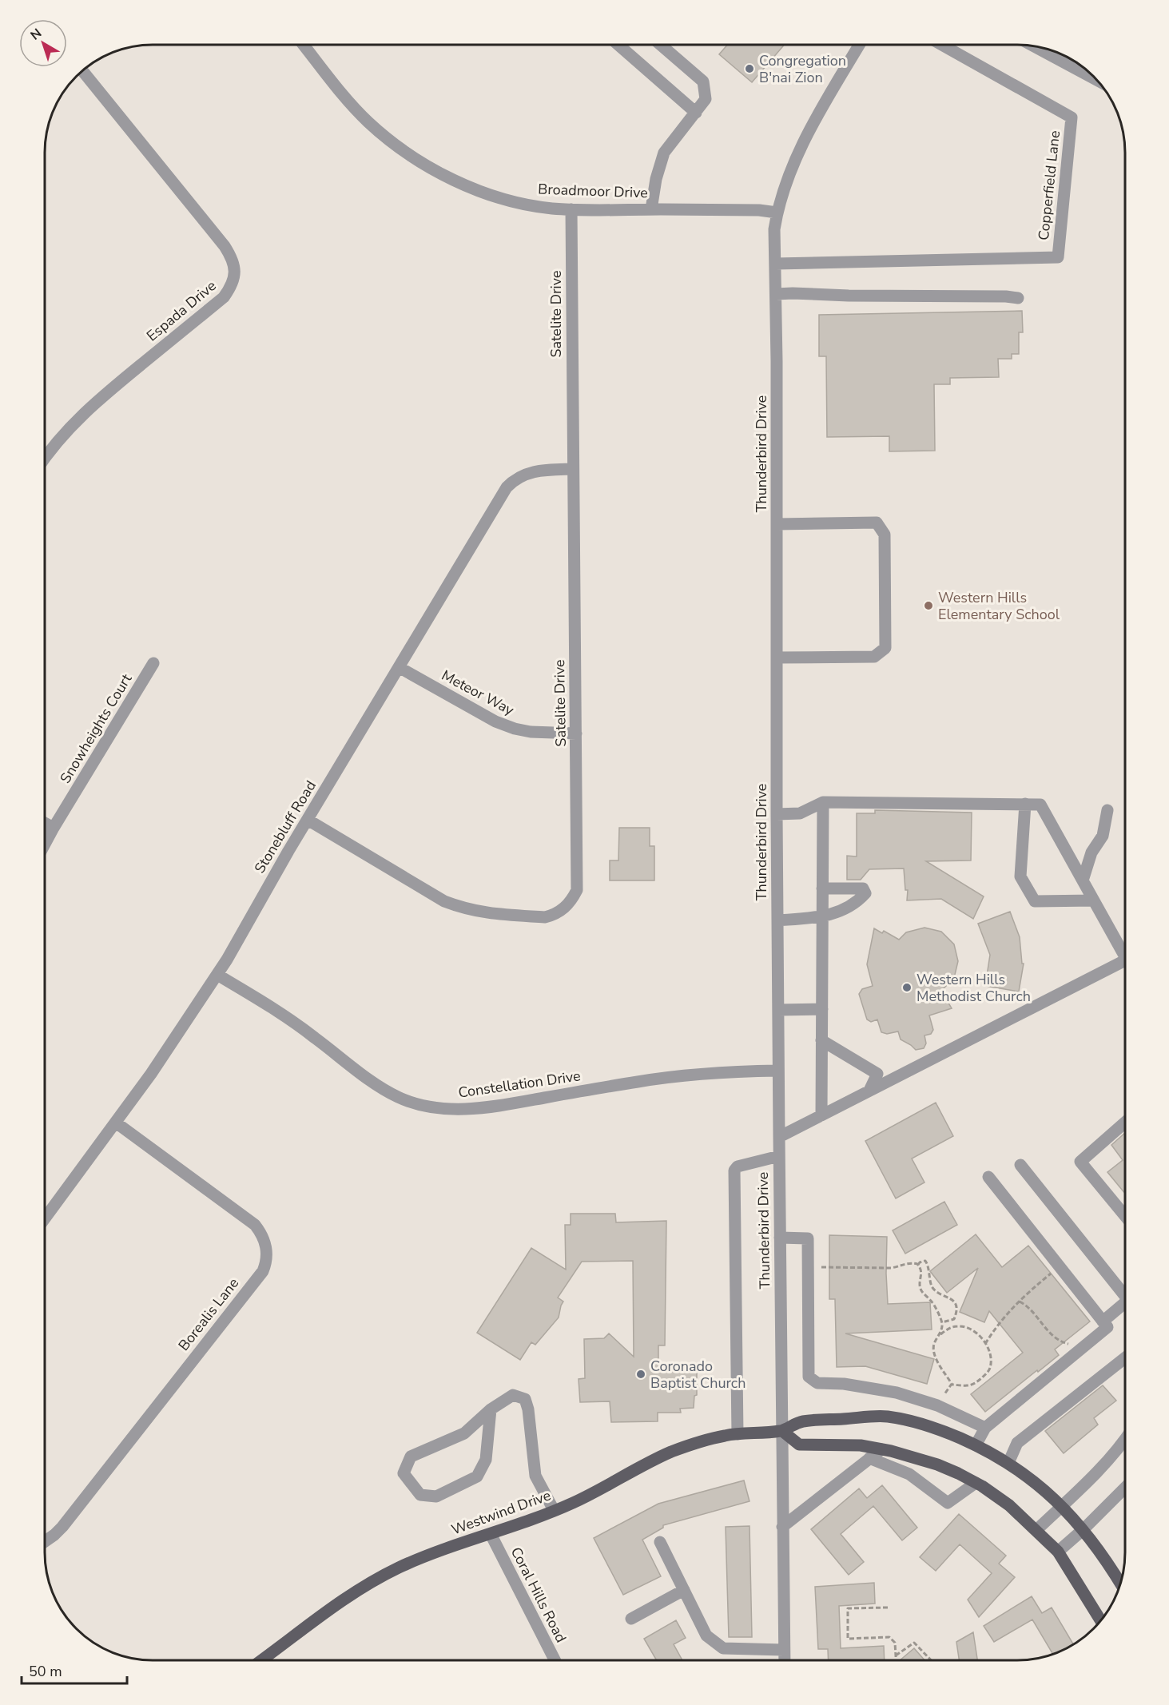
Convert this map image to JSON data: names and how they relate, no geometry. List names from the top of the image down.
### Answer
{
  "streets": {
    "main road": ["Westwind Drive"],
    "street": [
      "Copperfield Lane",
      "Broadmoor Drive",
      "Espada Drive",
      "Satelite Drive",
      "Thunderbird Drive",
      "Meteor Way",
      "Snowheights Court",
      "Stonebluff Road",
      "Constellation Drive",
      "Borealis Lane",
      "Coral Hills Road"
    ]
  },
  "crossings": [
    ["Copperfield Lane", "Thunderbird Drive"],
    ["Broadmoor Drive", "Satelite Drive"],
    ["Broadmoor Drive", "Thunderbird Drive"],
    ["Satelite Drive", "Meteor Way"],
    ["Satelite Drive", "Stonebluff Road"],
    ["Thunderbird Drive", "Constellation Drive"],
    ["Thunderbird Drive", "Westwind Drive"],
    ["Meteor Way", "Stonebluff Road"],
    ["Stonebluff Road", "Constellation Drive"],
    ["Stonebluff Road", "Borealis Lane"],
    ["Westwind Drive", "Coral Hills Road"]
  ],
  "places": [
    "Congregation B'nai Zion",
    "Western Hills Elementary School",
    "Western Hills Methodist Church",
    "Coronado Baptist Church"
  ],
  "scale_bar": "50 m",
  "north": "top left"
}
